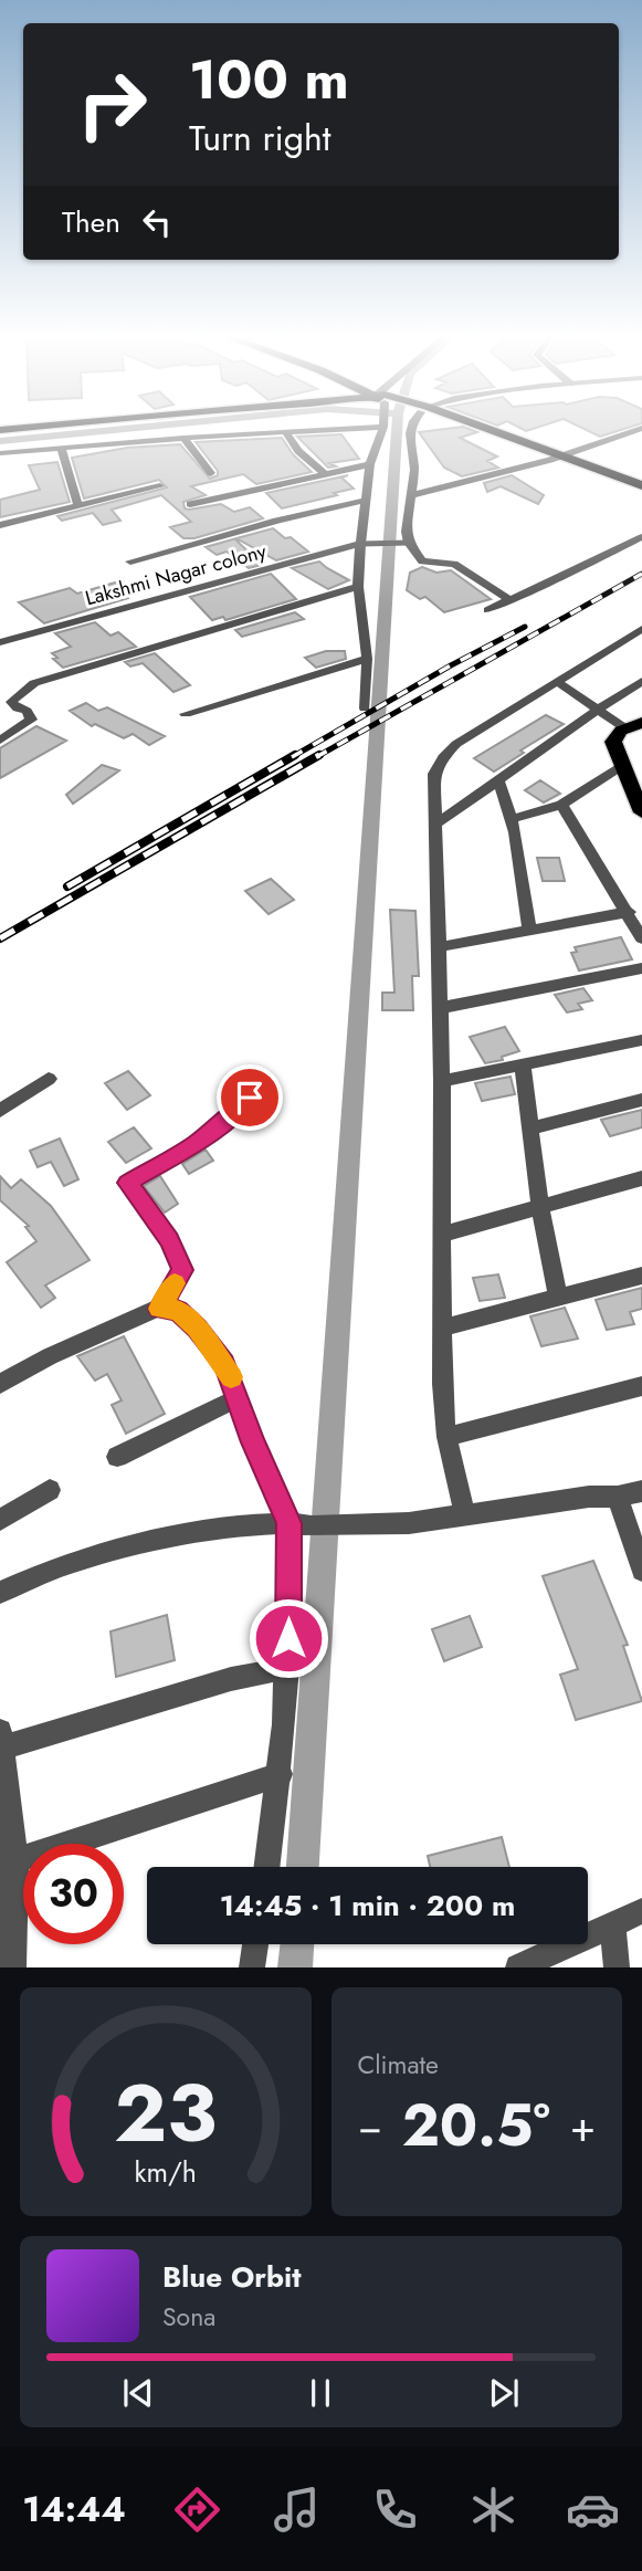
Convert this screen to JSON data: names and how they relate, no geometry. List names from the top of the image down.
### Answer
{
  "streets": {
    "street": ["Lakshmi Nagar colony"]
  },
  "page": {
    "turn": ["100 m", "Turn right"],
    "then": "Then",
    "limit": "30",
    "trip": "14:45 · 1 min · 200 m",
    "tile": "Climate",
    "heat": ["−", "20.5°", "+"],
    "song": ["Blue Orbit", "Sona"],
    "tabs": "14:44",
    "gauge": ["23", "km/h"]
  }
}
